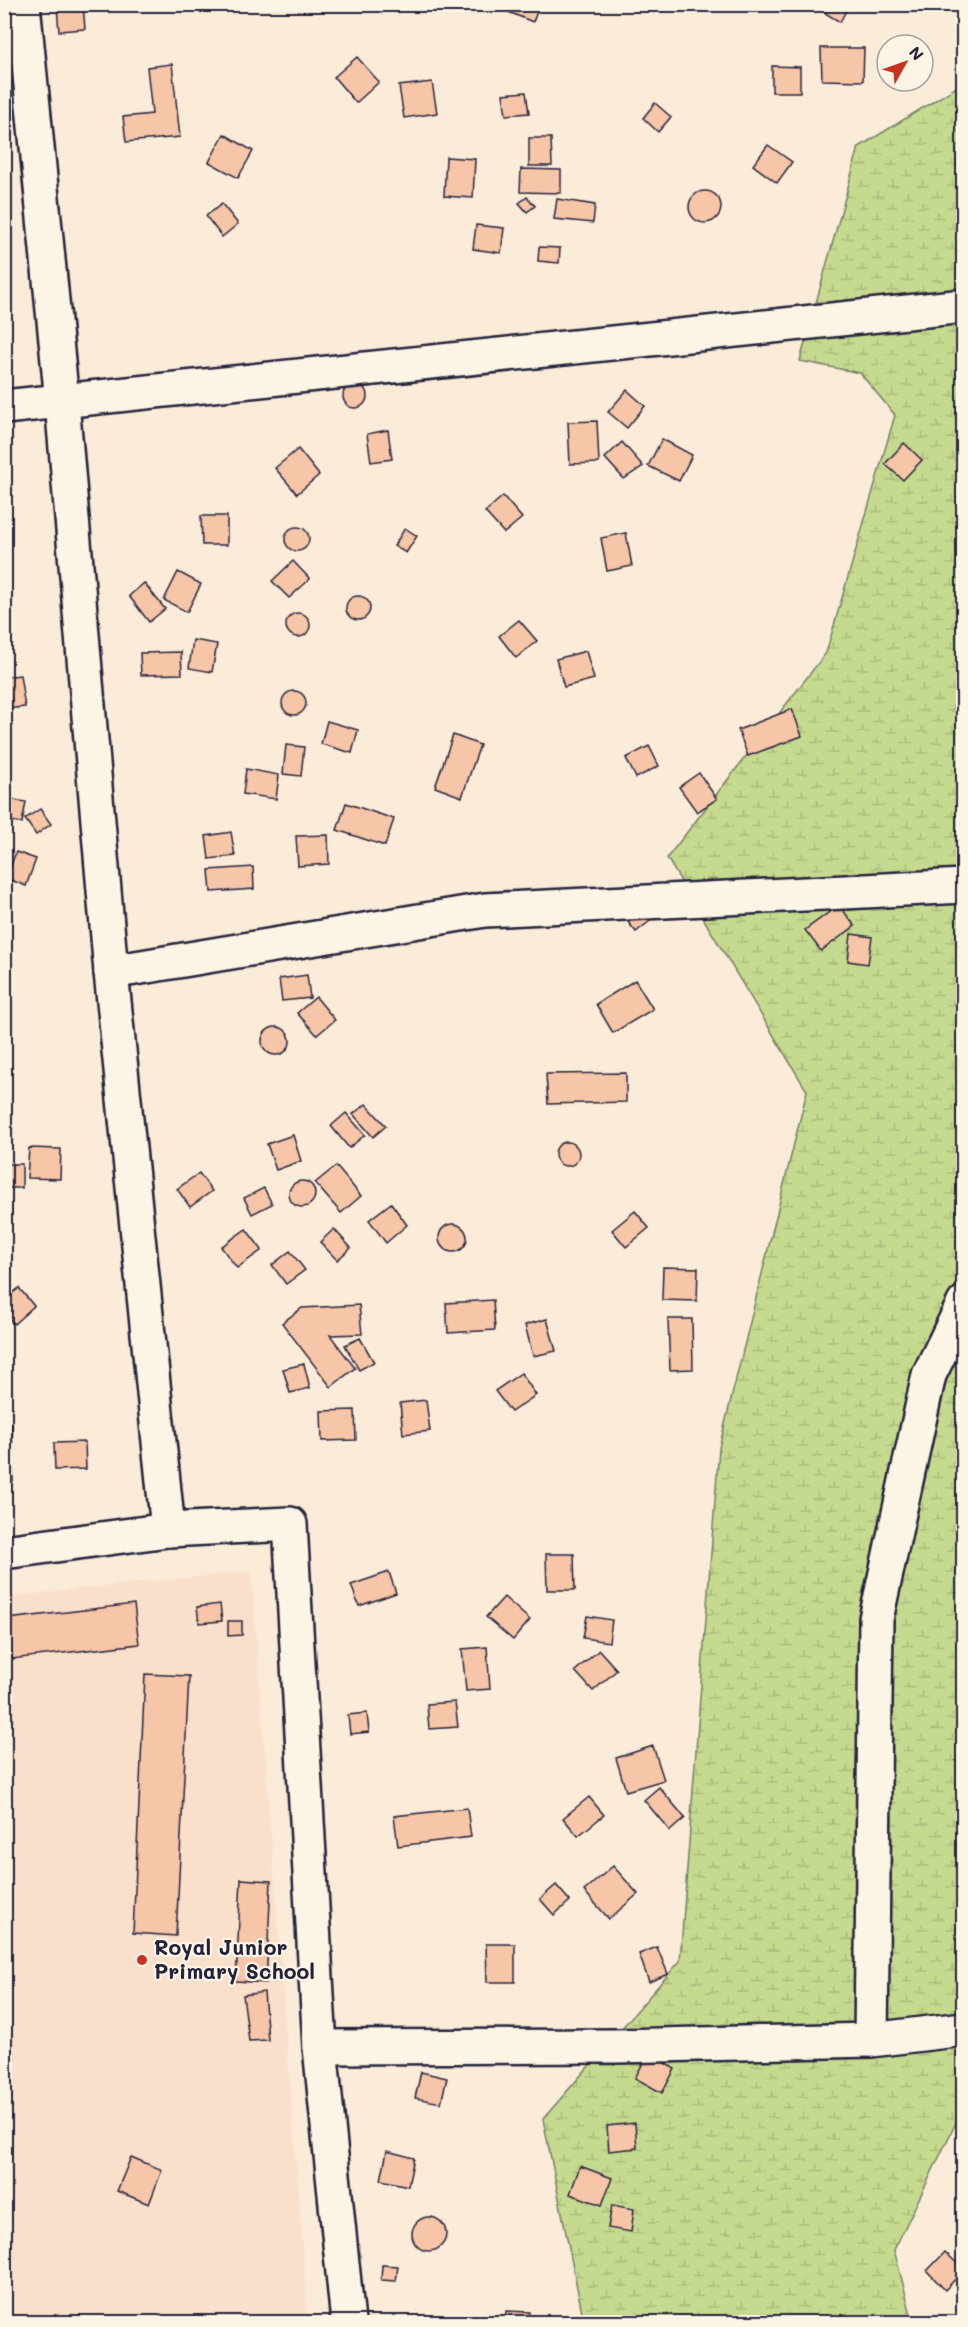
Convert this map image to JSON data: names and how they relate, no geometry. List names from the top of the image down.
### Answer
{
  "places": ["Royal Junior Primary School"],
  "north": "top right"
}
